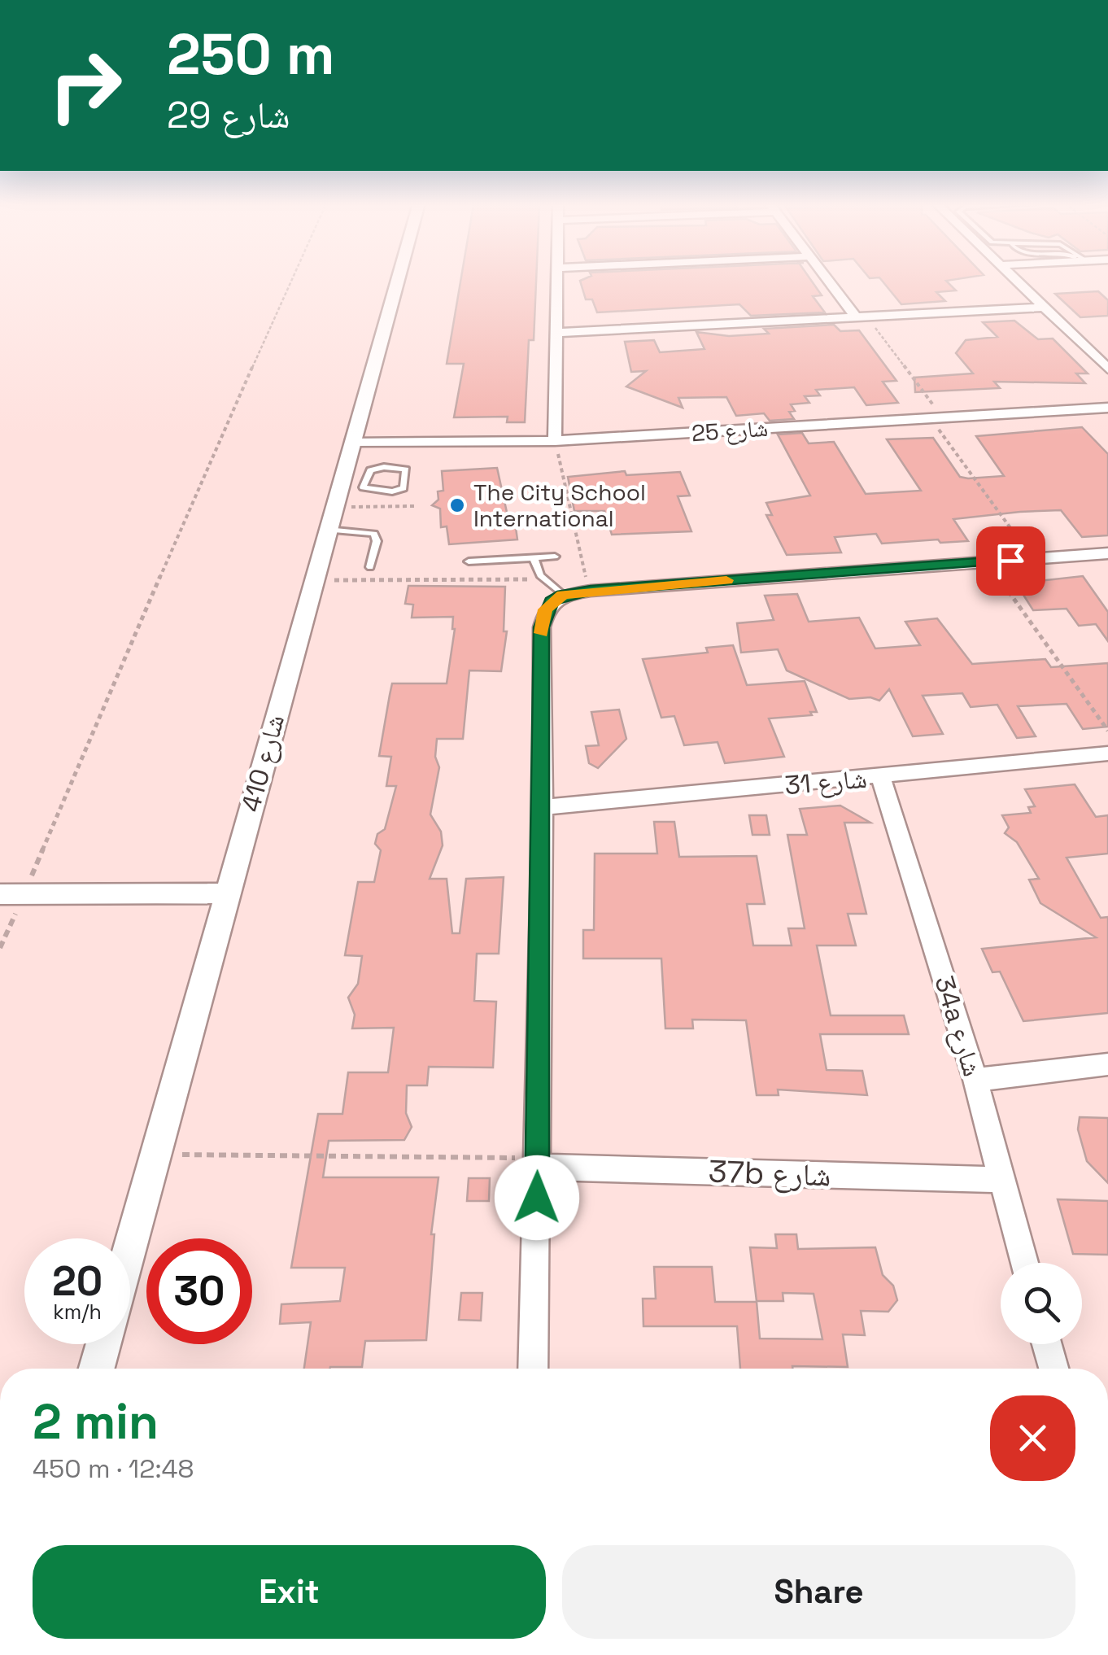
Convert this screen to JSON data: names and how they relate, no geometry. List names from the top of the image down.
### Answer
{
  "streets": {
    "street": [
      "شارع 25",
      "شارع 410",
      "شارع 31",
      "34a شارع",
      "37b شارع"
    ]
  },
  "crossings": [
    ["شارع 25", "شارع 410"],
    ["شارع 31", "34a شارع"],
    ["34a شارع", "37b شارع"]
  ],
  "places": ["The City School International"],
  "page": {
    "turn": ["250 m", "شارع 29"],
    "speed": "20 km/h",
    "limit": "30",
    "heading": ["2 min", "450 m · 12:48"],
    "buttons": ["Exit", "Share"]
  }
}
